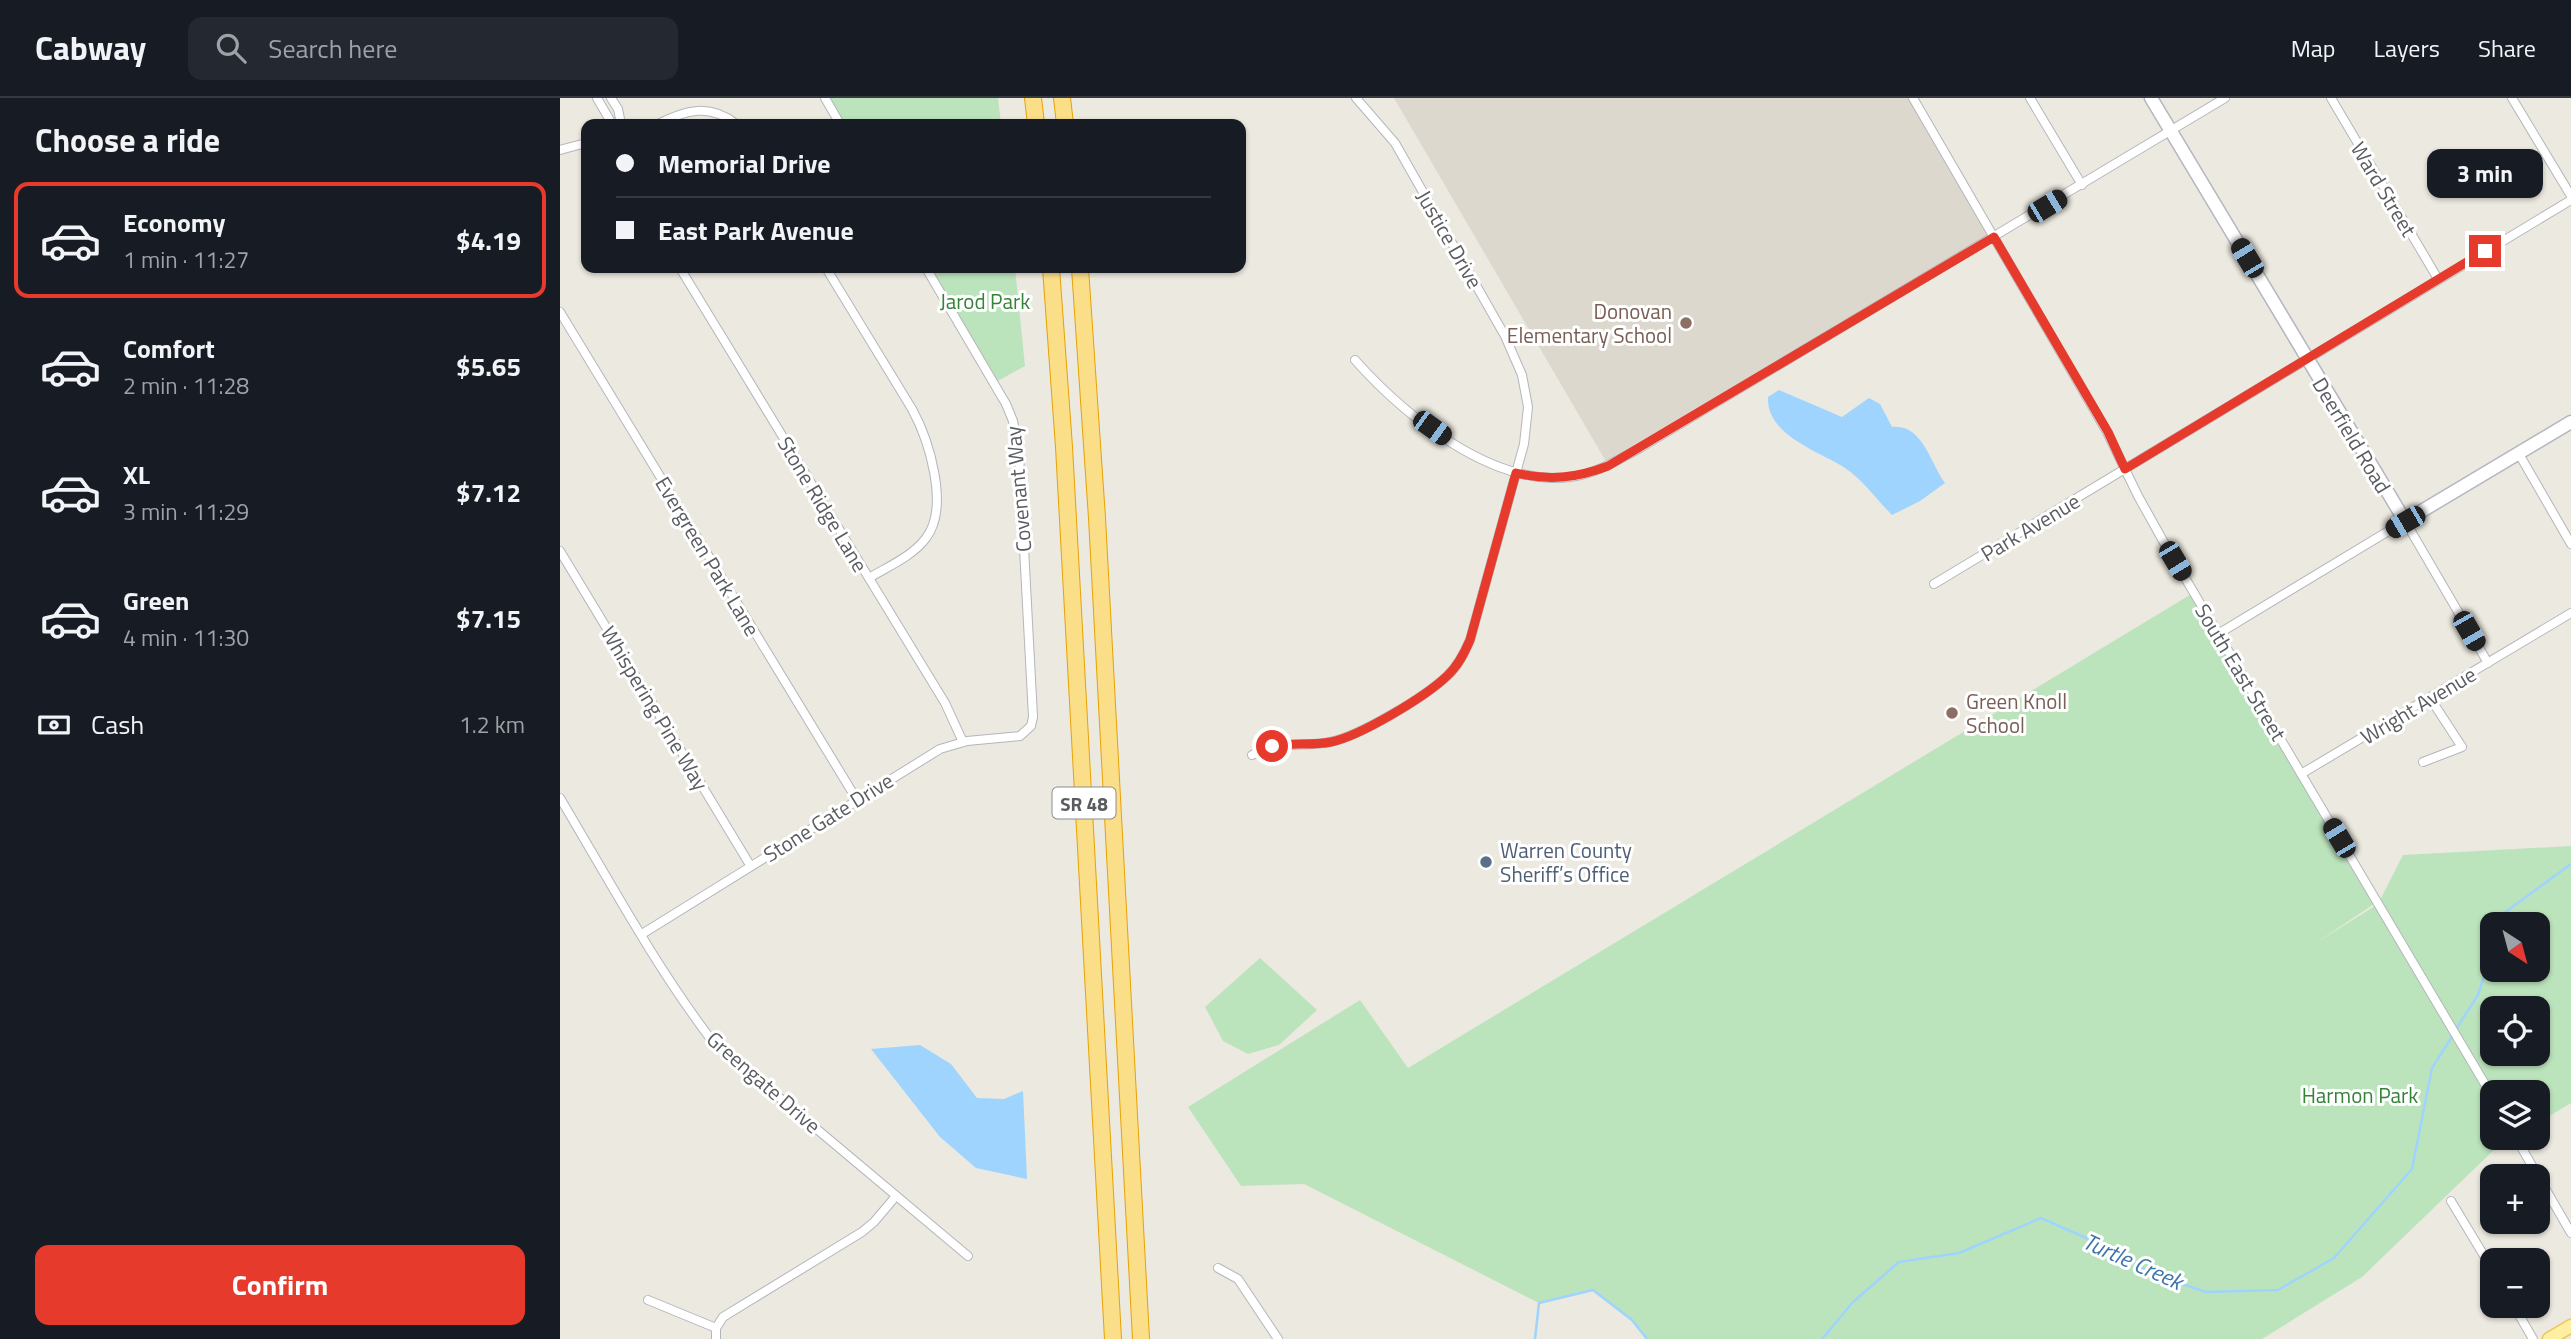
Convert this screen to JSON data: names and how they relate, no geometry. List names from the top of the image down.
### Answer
{
  "streets": {
    "highway": ["SR 48"],
    "street": [
      "Ward Street",
      "Justice Drive",
      "Deerfield Road",
      "Covenant Way",
      "Stone Ridge Lane",
      "Park Avenue",
      "Evergreen Park Lane",
      "South East Street",
      "Wright Avenue",
      "Whispering Pine Way",
      "Stone Gate Drive",
      "Greengate Drive"
    ]
  },
  "crossings": [
    ["Ward Street", "Park Avenue"],
    ["Deerfield Road", "Park Avenue"],
    ["Deerfield Road", "Wright Avenue"],
    ["Covenant Way", "Stone Gate Drive"],
    ["Stone Ridge Lane", "Stone Gate Drive"],
    ["Park Avenue", "South East Street"],
    ["Evergreen Park Lane", "Stone Gate Drive"],
    ["South East Street", "Wright Avenue"],
    ["Whispering Pine Way", "Stone Gate Drive"],
    ["Stone Gate Drive", "Greengate Drive"]
  ],
  "water": ["Turtle Creek"],
  "parks": ["Jarod Park", "Harmon Park"],
  "places": ["Donovan Elementary School", "Green Knoll School", "Warren County Sheriff’s Office"],
  "north": "bottom right",
  "page": {
    "header": "Cabway",
    "search": "Search here",
    "nav": ["Map", "Layers", "Share"],
    "heading": "Choose a ride",
    "banner": ["Memorial Drive", "East Park Avenue"],
    "bubble": "3 min",
    "list": [
      {
        "name": "Economy",
        "note": "1 min · 11:27",
        "value": "$4.19"
      },
      {
        "name": "Comfort",
        "note": "2 min · 11:28",
        "value": "$5.65"
      },
      {
        "name": "XL",
        "note": "3 min · 11:29",
        "value": "$7.12"
      },
      {
        "name": "Green",
        "note": "4 min · 11:30",
        "value": "$7.15"
      }
    ],
    "pay": ["Cash", "1.2 km"],
    "map_buttons": ["+", "−"],
    "buttons": "Confirm"
  }
}
